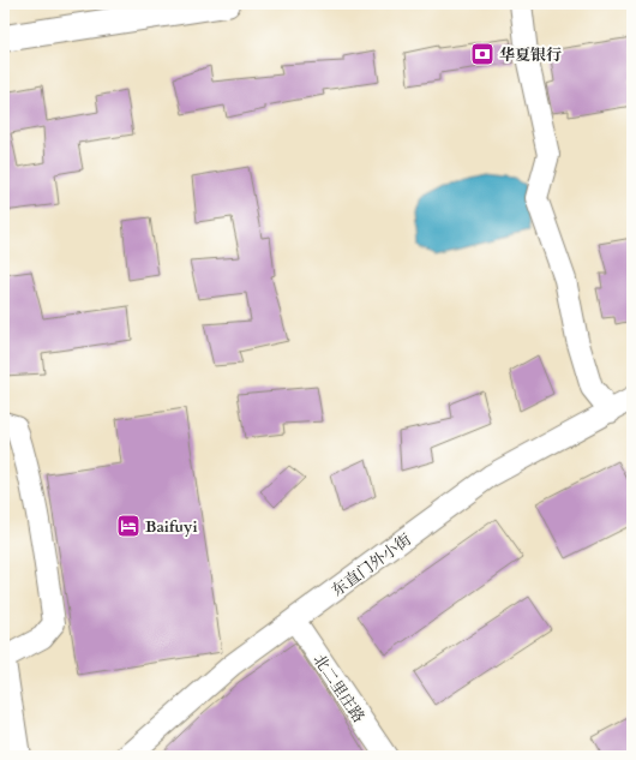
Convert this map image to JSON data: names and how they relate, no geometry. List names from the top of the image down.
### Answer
{
  "streets": {
    "street": ["东直门外小街", "北二里庄路"]
  },
  "crossings": [
    ["东直门外小街", "北二里庄路"]
  ],
  "places": {
    "bank": ["华夏银行"],
    "hotel": ["Baifuyi"]
  }
}
